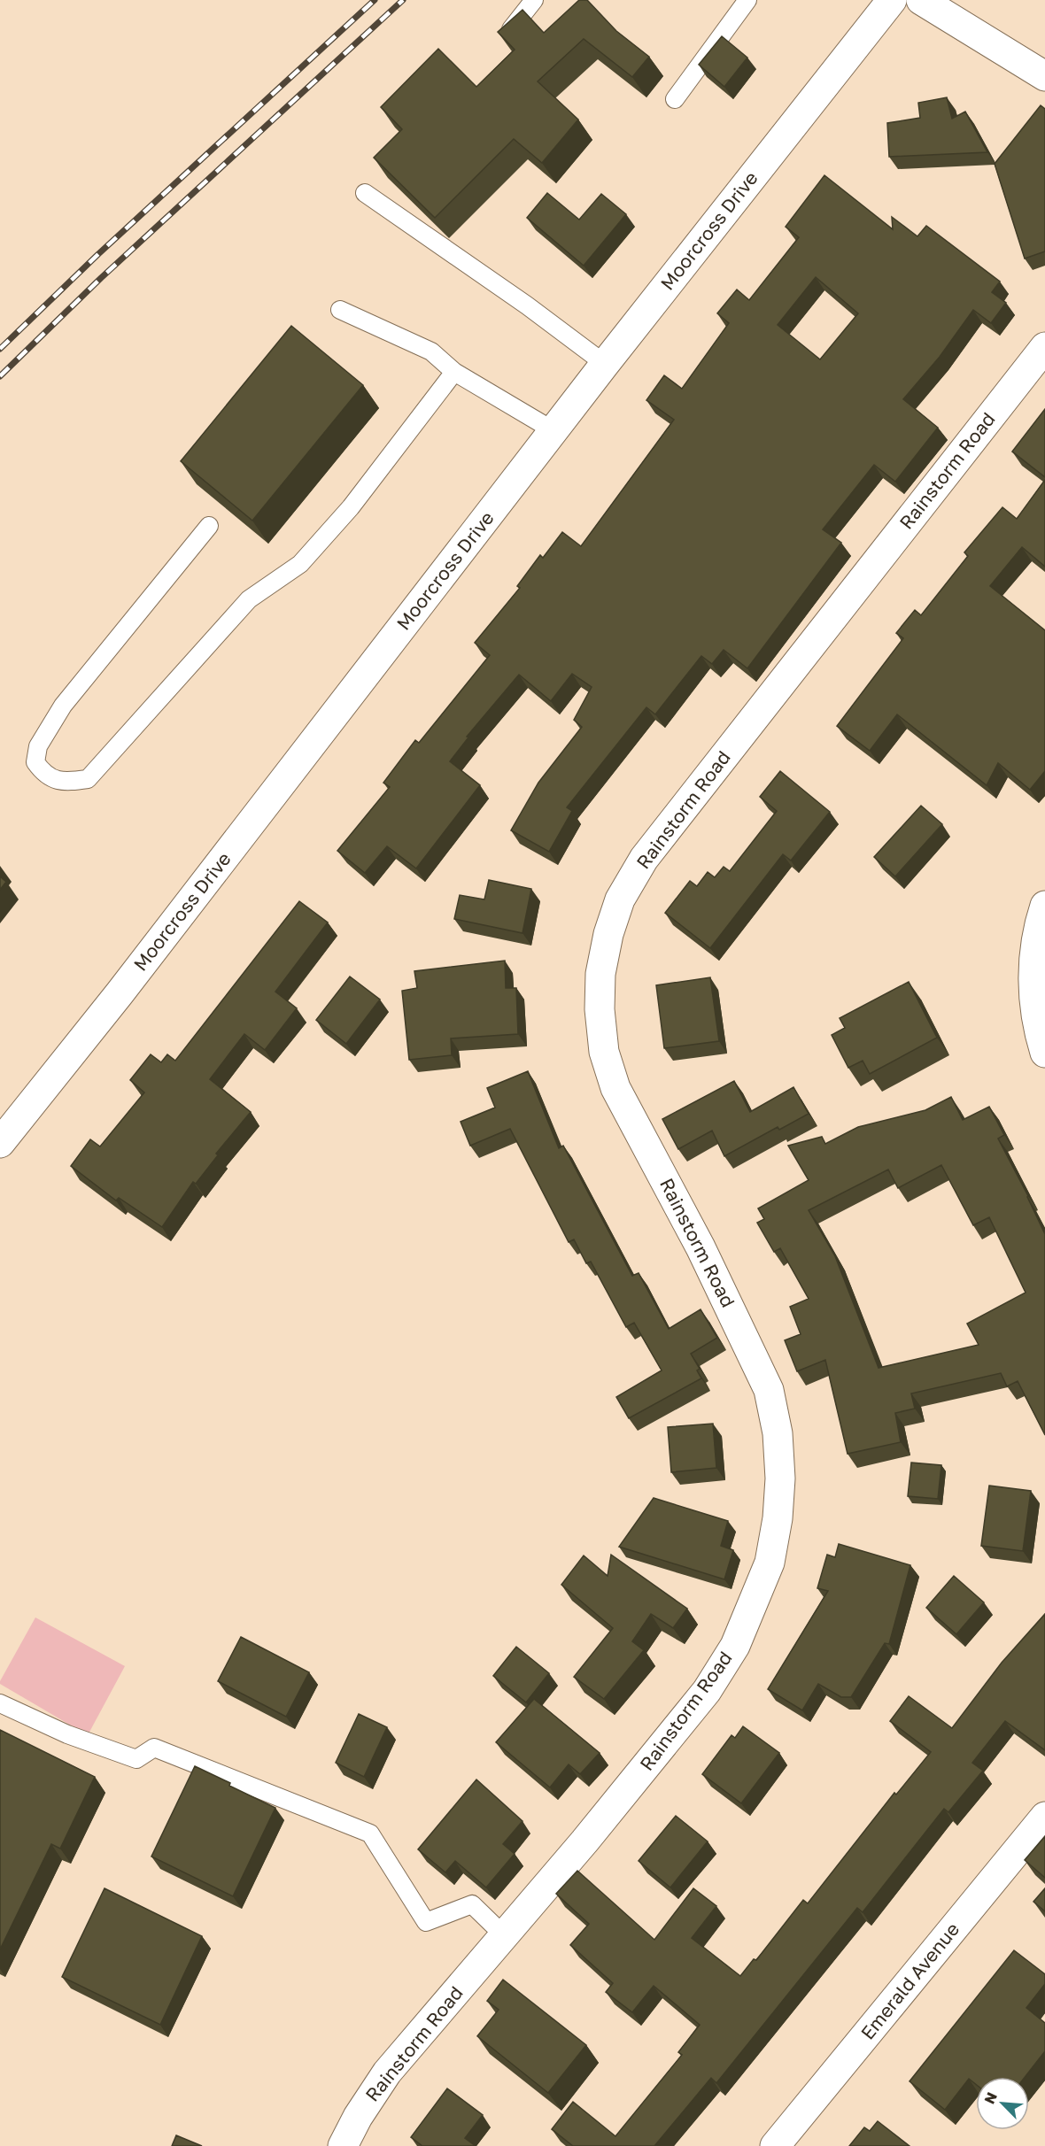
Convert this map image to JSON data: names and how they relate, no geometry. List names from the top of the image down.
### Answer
{
  "streets": {
    "street": ["Moorcross Drive", "Rainstorm Road", "Emerald Avenue"]
  },
  "north": "top left"
}
